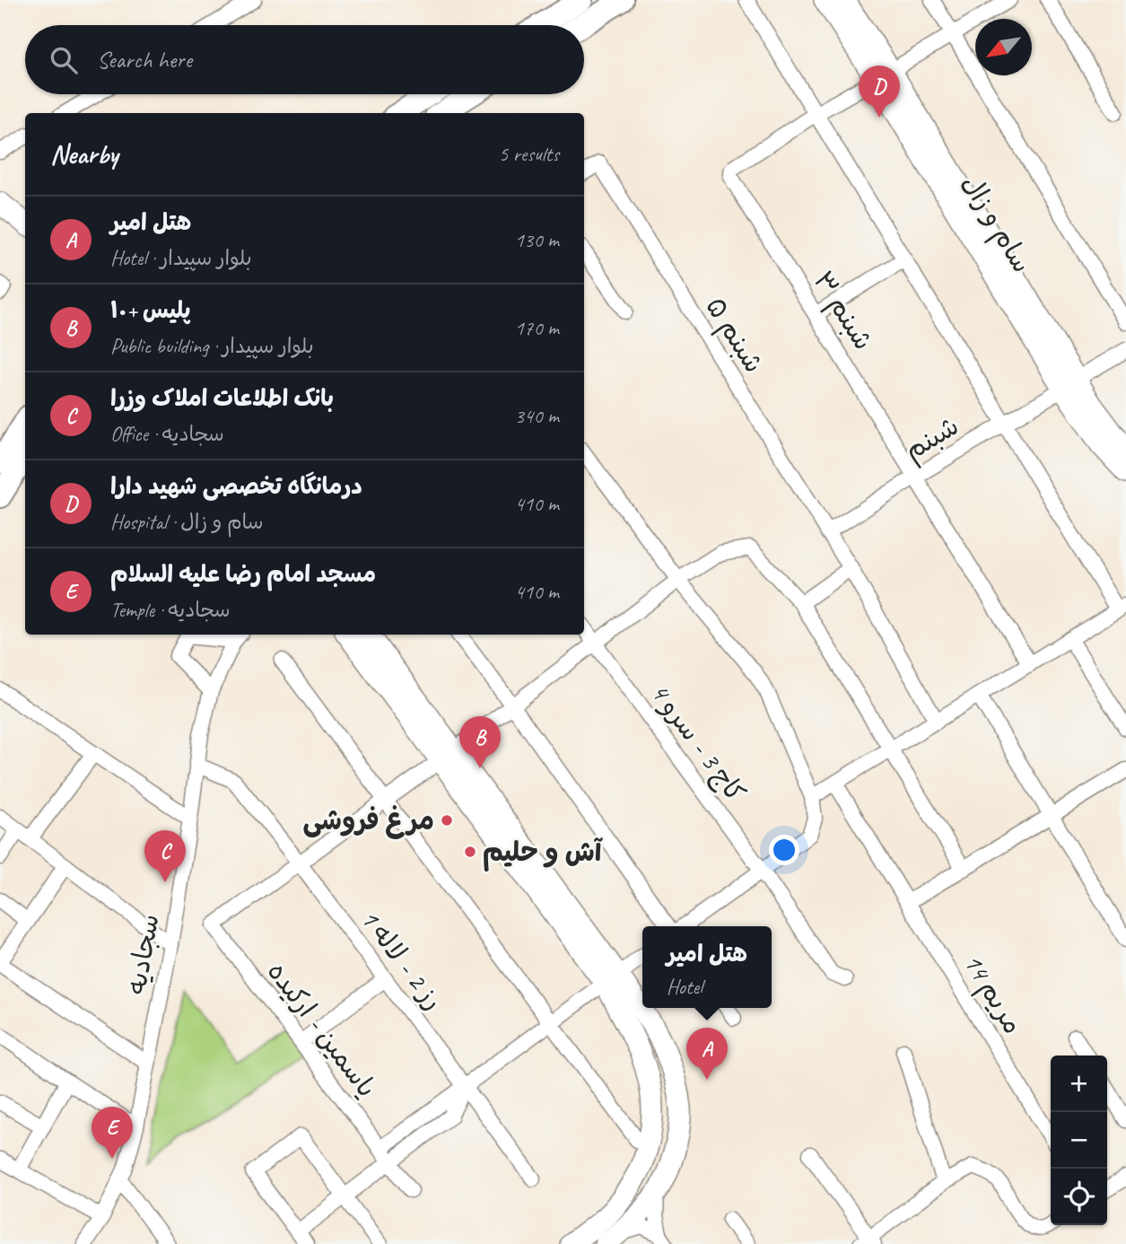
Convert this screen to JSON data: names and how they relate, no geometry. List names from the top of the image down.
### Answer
{
  "streets": {
    "street": [
      "سام و زال",
      "شبنم ۳",
      "شبنم ۵",
      "شبنم",
      "کاج 3 - سرو 4",
      "سجادیه",
      "رز 2 - لاله 1",
      "مریم 14",
      "یاسمین - ارکیده"
    ]
  },
  "crossings": [
    ["سام و زال", "شبنم"],
    ["شبنم ۳", "شبنم"],
    ["شبنم ۵", "شبنم"],
    ["سجادیه", "رز 2 - لاله 1"],
    ["رز 2 - لاله 1", "یاسمین - ارکیده"]
  ],
  "places": ["مرغ فروشی", "آش و حلیم"],
  "north": "bottom left",
  "page": {
    "search": "Search here",
    "pins": [
      "D",
      "B",
      "C",
      "A",
      "E"
    ],
    "heading": ["Nearby", "5 results"],
    "list": [
      {
        "mark": "A",
        "name": "هتل امیر",
        "note": "Hotel · بلوار سپیدار",
        "value": "130 m"
      },
      {
        "mark": "B",
        "name": "پلیس +۱۰",
        "note": "Public building · بلوار سپیدار",
        "value": "170 m"
      },
      {
        "mark": "C",
        "name": "بانک اطلاعات املاک وزرا",
        "note": "Office · سجادیه",
        "value": "340 m"
      },
      {
        "mark": "D",
        "name": "درمانگاه تخصصى شهید دارا",
        "note": "Hospital · سام و زال",
        "value": "410 m"
      },
      {
        "mark": "E",
        "name": "مسجد امام رضا علیه السلام",
        "note": "Temple · سجادیه",
        "value": "410 m"
      }
    ],
    "popup": ["هتل امیر", "Hotel"],
    "map_buttons": ["+", "−"]
  }
}
